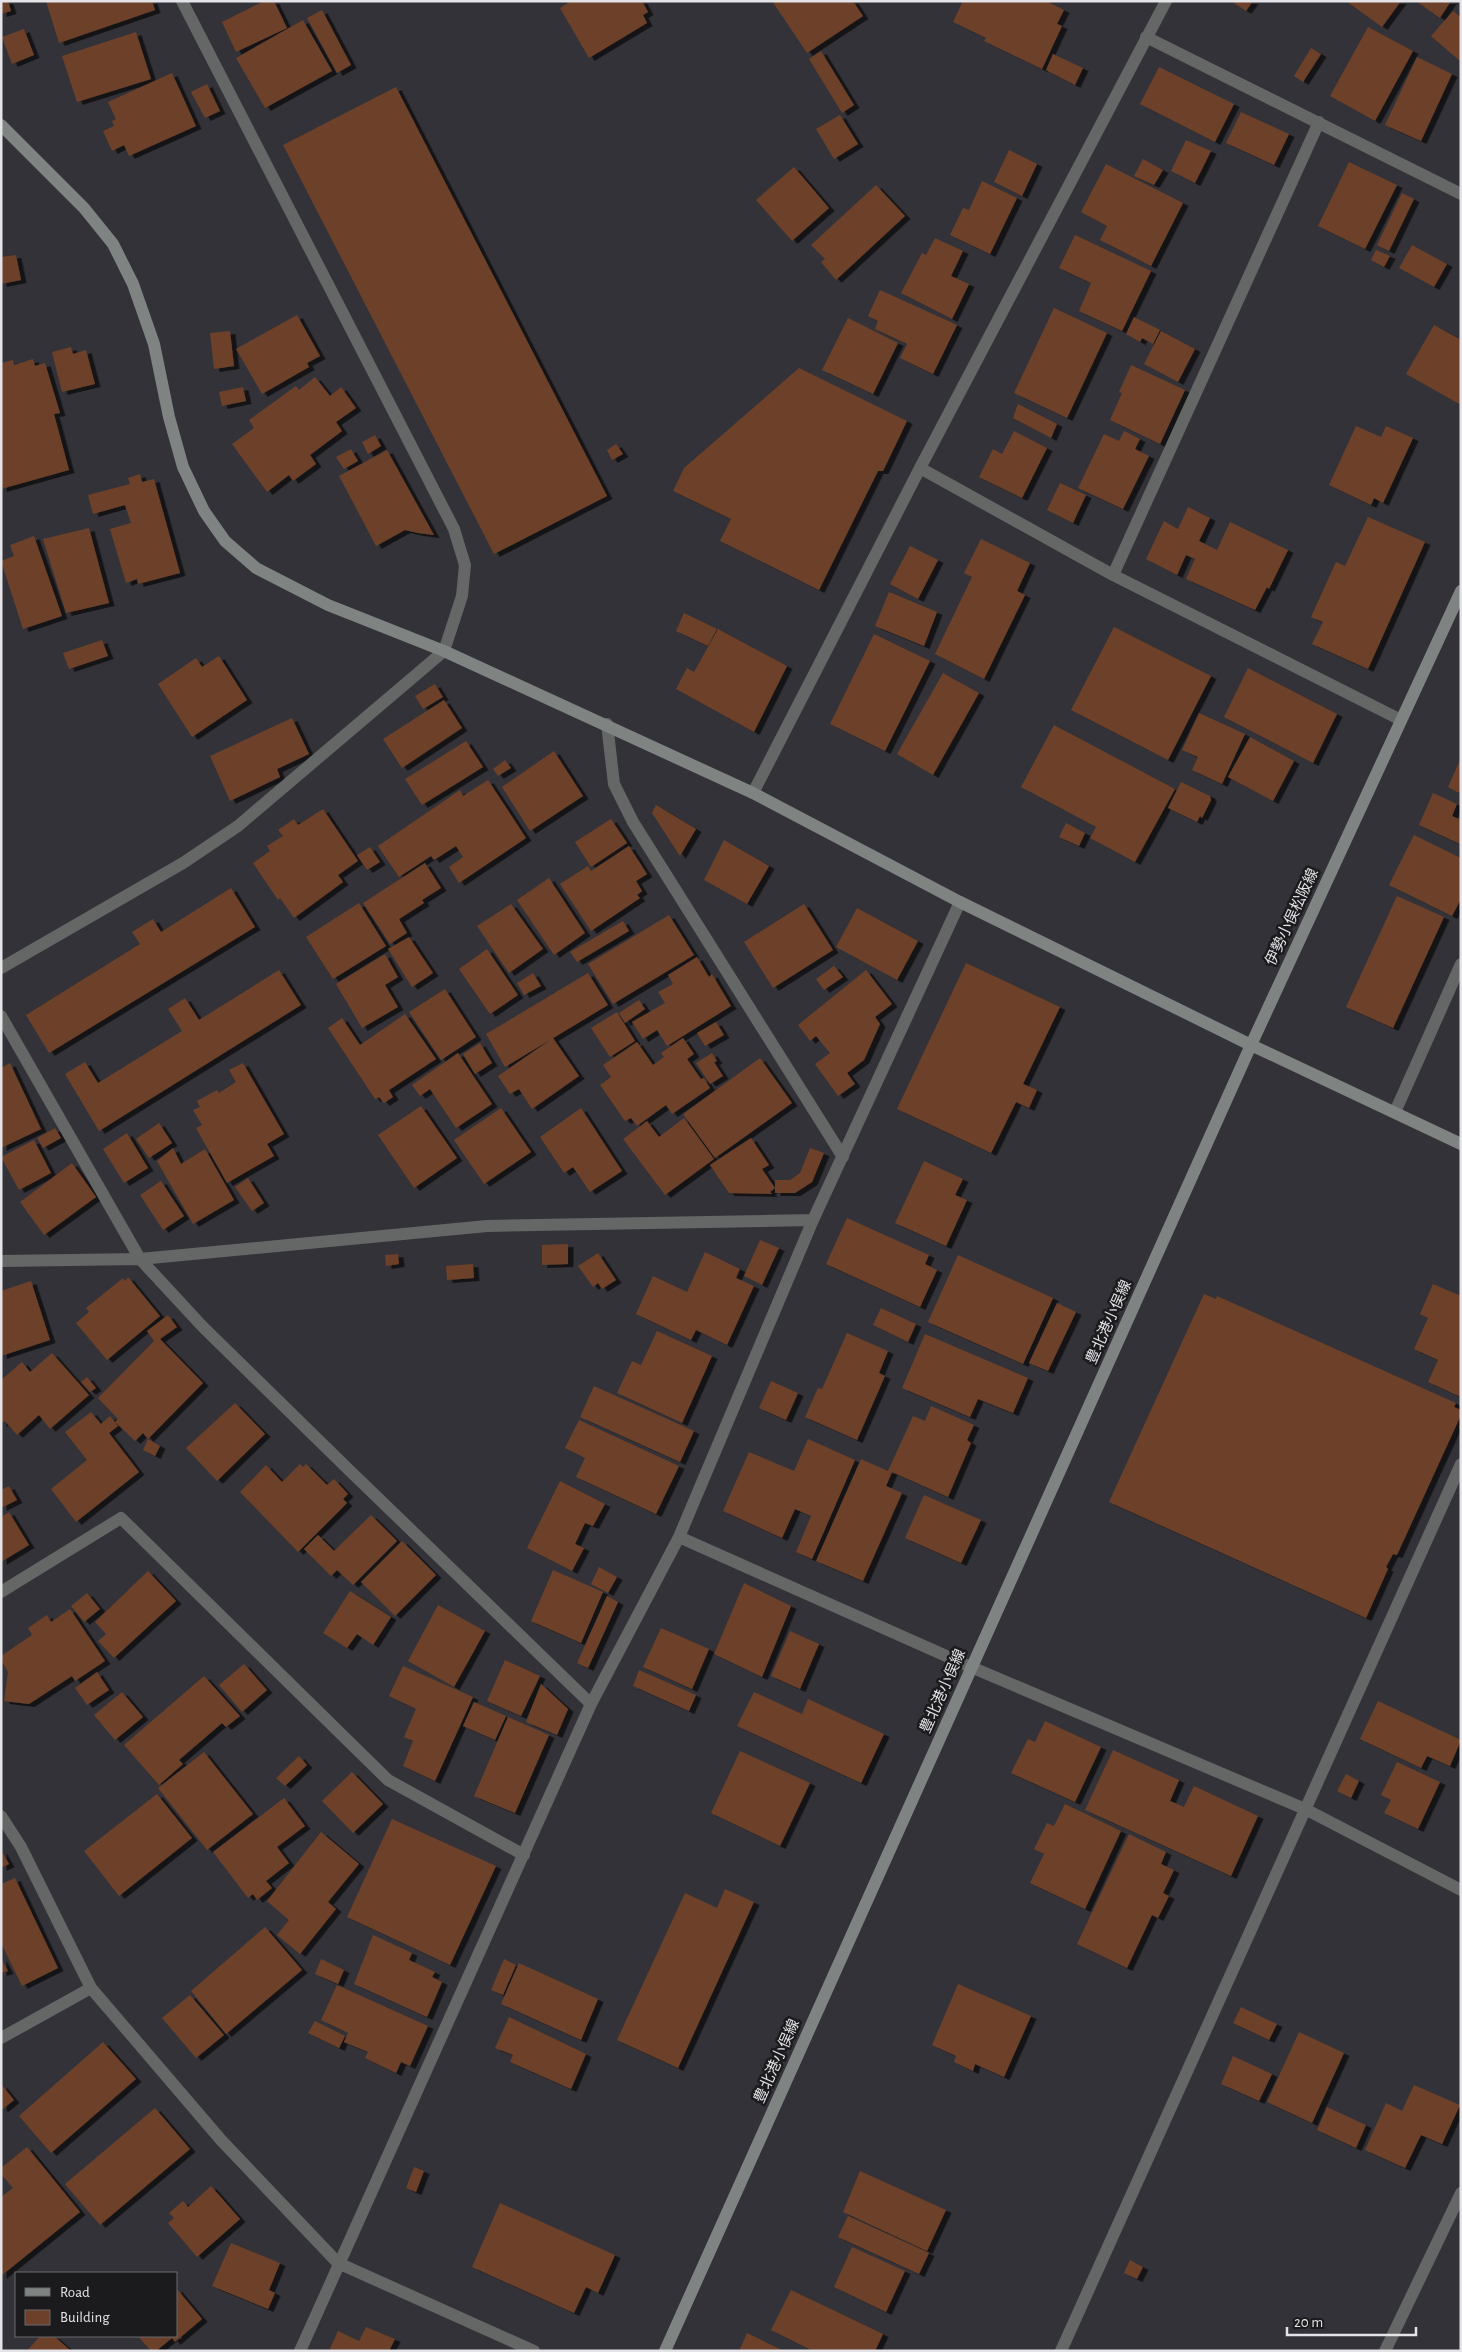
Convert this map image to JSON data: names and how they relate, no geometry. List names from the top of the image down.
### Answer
{
  "streets": {
    "main road": ["伊勢小俣松阪線", "豊北港小俣線"]
  },
  "crossings": [
    ["伊勢小俣松阪線", "豊北港小俣線"]
  ],
  "legend": ["Road", "Building"],
  "scale_bar": "20 m"
}
